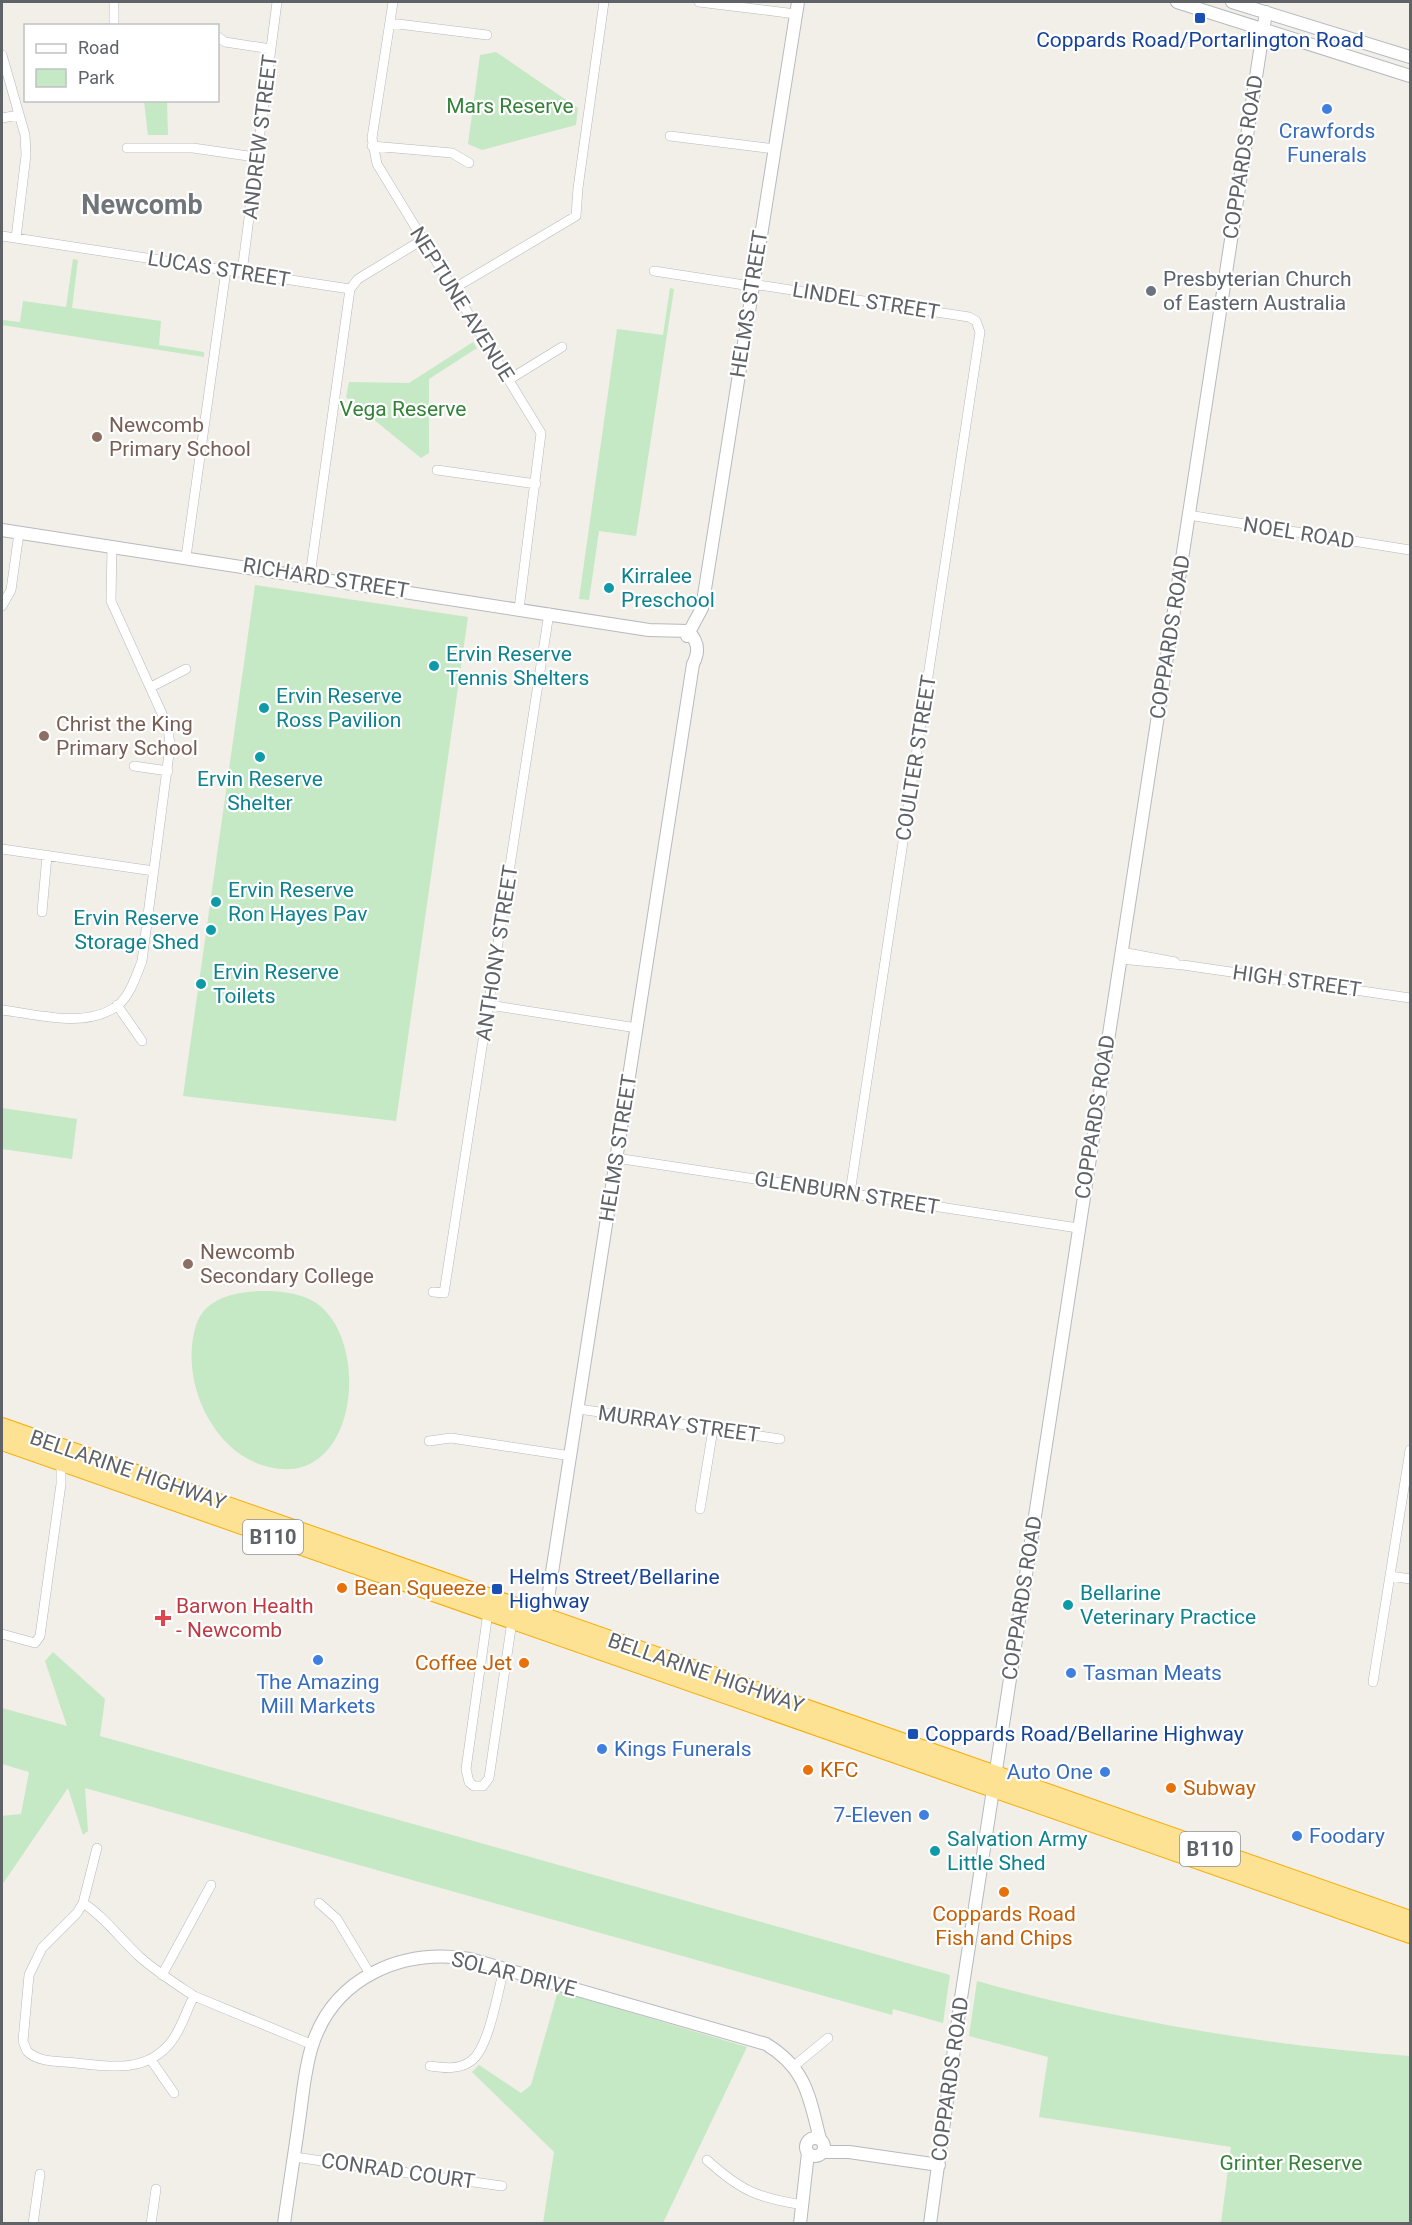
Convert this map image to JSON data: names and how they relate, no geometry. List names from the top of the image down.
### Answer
{
  "streets": {
    "highway": ["BELLARINE HIGHWAY", "B110"],
    "street": [
      "ANDREW STREET",
      "COPPARDS ROAD",
      "LUCAS STREET",
      "LINDEL STREET",
      "NEPTUNE AVENUE",
      "HELMS STREET",
      "NOEL ROAD",
      "RICHARD STREET",
      "COULTER STREET",
      "ANTHONY STREET",
      "HIGH STREET",
      "GLENBURN STREET",
      "MURRAY STREET",
      "SOLAR DRIVE",
      "CONRAD COURT"
    ]
  },
  "crossings": [
    ["ANDREW STREET", "LUCAS STREET"],
    ["COPPARDS ROAD", "NOEL ROAD"],
    ["COPPARDS ROAD", "HIGH STREET"],
    ["COPPARDS ROAD", "GLENBURN STREET"],
    ["COPPARDS ROAD", "BELLARINE HIGHWAY"],
    ["LINDEL STREET", "HELMS STREET"],
    ["LINDEL STREET", "COULTER STREET"],
    ["NEPTUNE AVENUE", "RICHARD STREET"],
    ["HELMS STREET", "RICHARD STREET"],
    ["HELMS STREET", "GLENBURN STREET"],
    ["HELMS STREET", "MURRAY STREET"],
    ["HELMS STREET", "BELLARINE HIGHWAY"],
    ["RICHARD STREET", "ANTHONY STREET"],
    ["COULTER STREET", "GLENBURN STREET"],
    ["SOLAR DRIVE", "CONRAD COURT"]
  ],
  "districts": ["Newcomb"],
  "parks": ["Mars Reserve", "Vega Reserve", "Grinter Reserve"],
  "places": {
    "transit": ["Coppards Road/Portarlington Road", "Helms Street/Bellarine Highway", "Coppards Road/Bellarine Highway"],
    "other": [
      "Crawfords Funerals",
      "Presbyterian Church of Eastern Australia",
      "Newcomb Primary School",
      "Kirralee Preschool",
      "Ervin Reserve Tennis Shelters",
      "Ervin Reserve Ross Pavilion",
      "Christ the King Primary School",
      "Ervin Reserve Shelter",
      "Ervin Reserve Ron Hayes Pav",
      "Ervin Reserve Storage Shed",
      "Ervin Reserve Toilets",
      "Newcomb Secondary College",
      "Bean Squeeze",
      "Bellarine Veterinary Practice",
      "The Amazing Mill Markets",
      "Coffee Jet",
      "Tasman Meats",
      "Kings Funerals",
      "KFC",
      "Auto One",
      "Subway",
      "7-Eleven",
      "Foodary",
      "Salvation Army Little Shed",
      "Coppards Road Fish and Chips"
    ],
    "health": ["Barwon Health - Newcomb"]
  },
  "legend": ["Road", "Park"]
}
